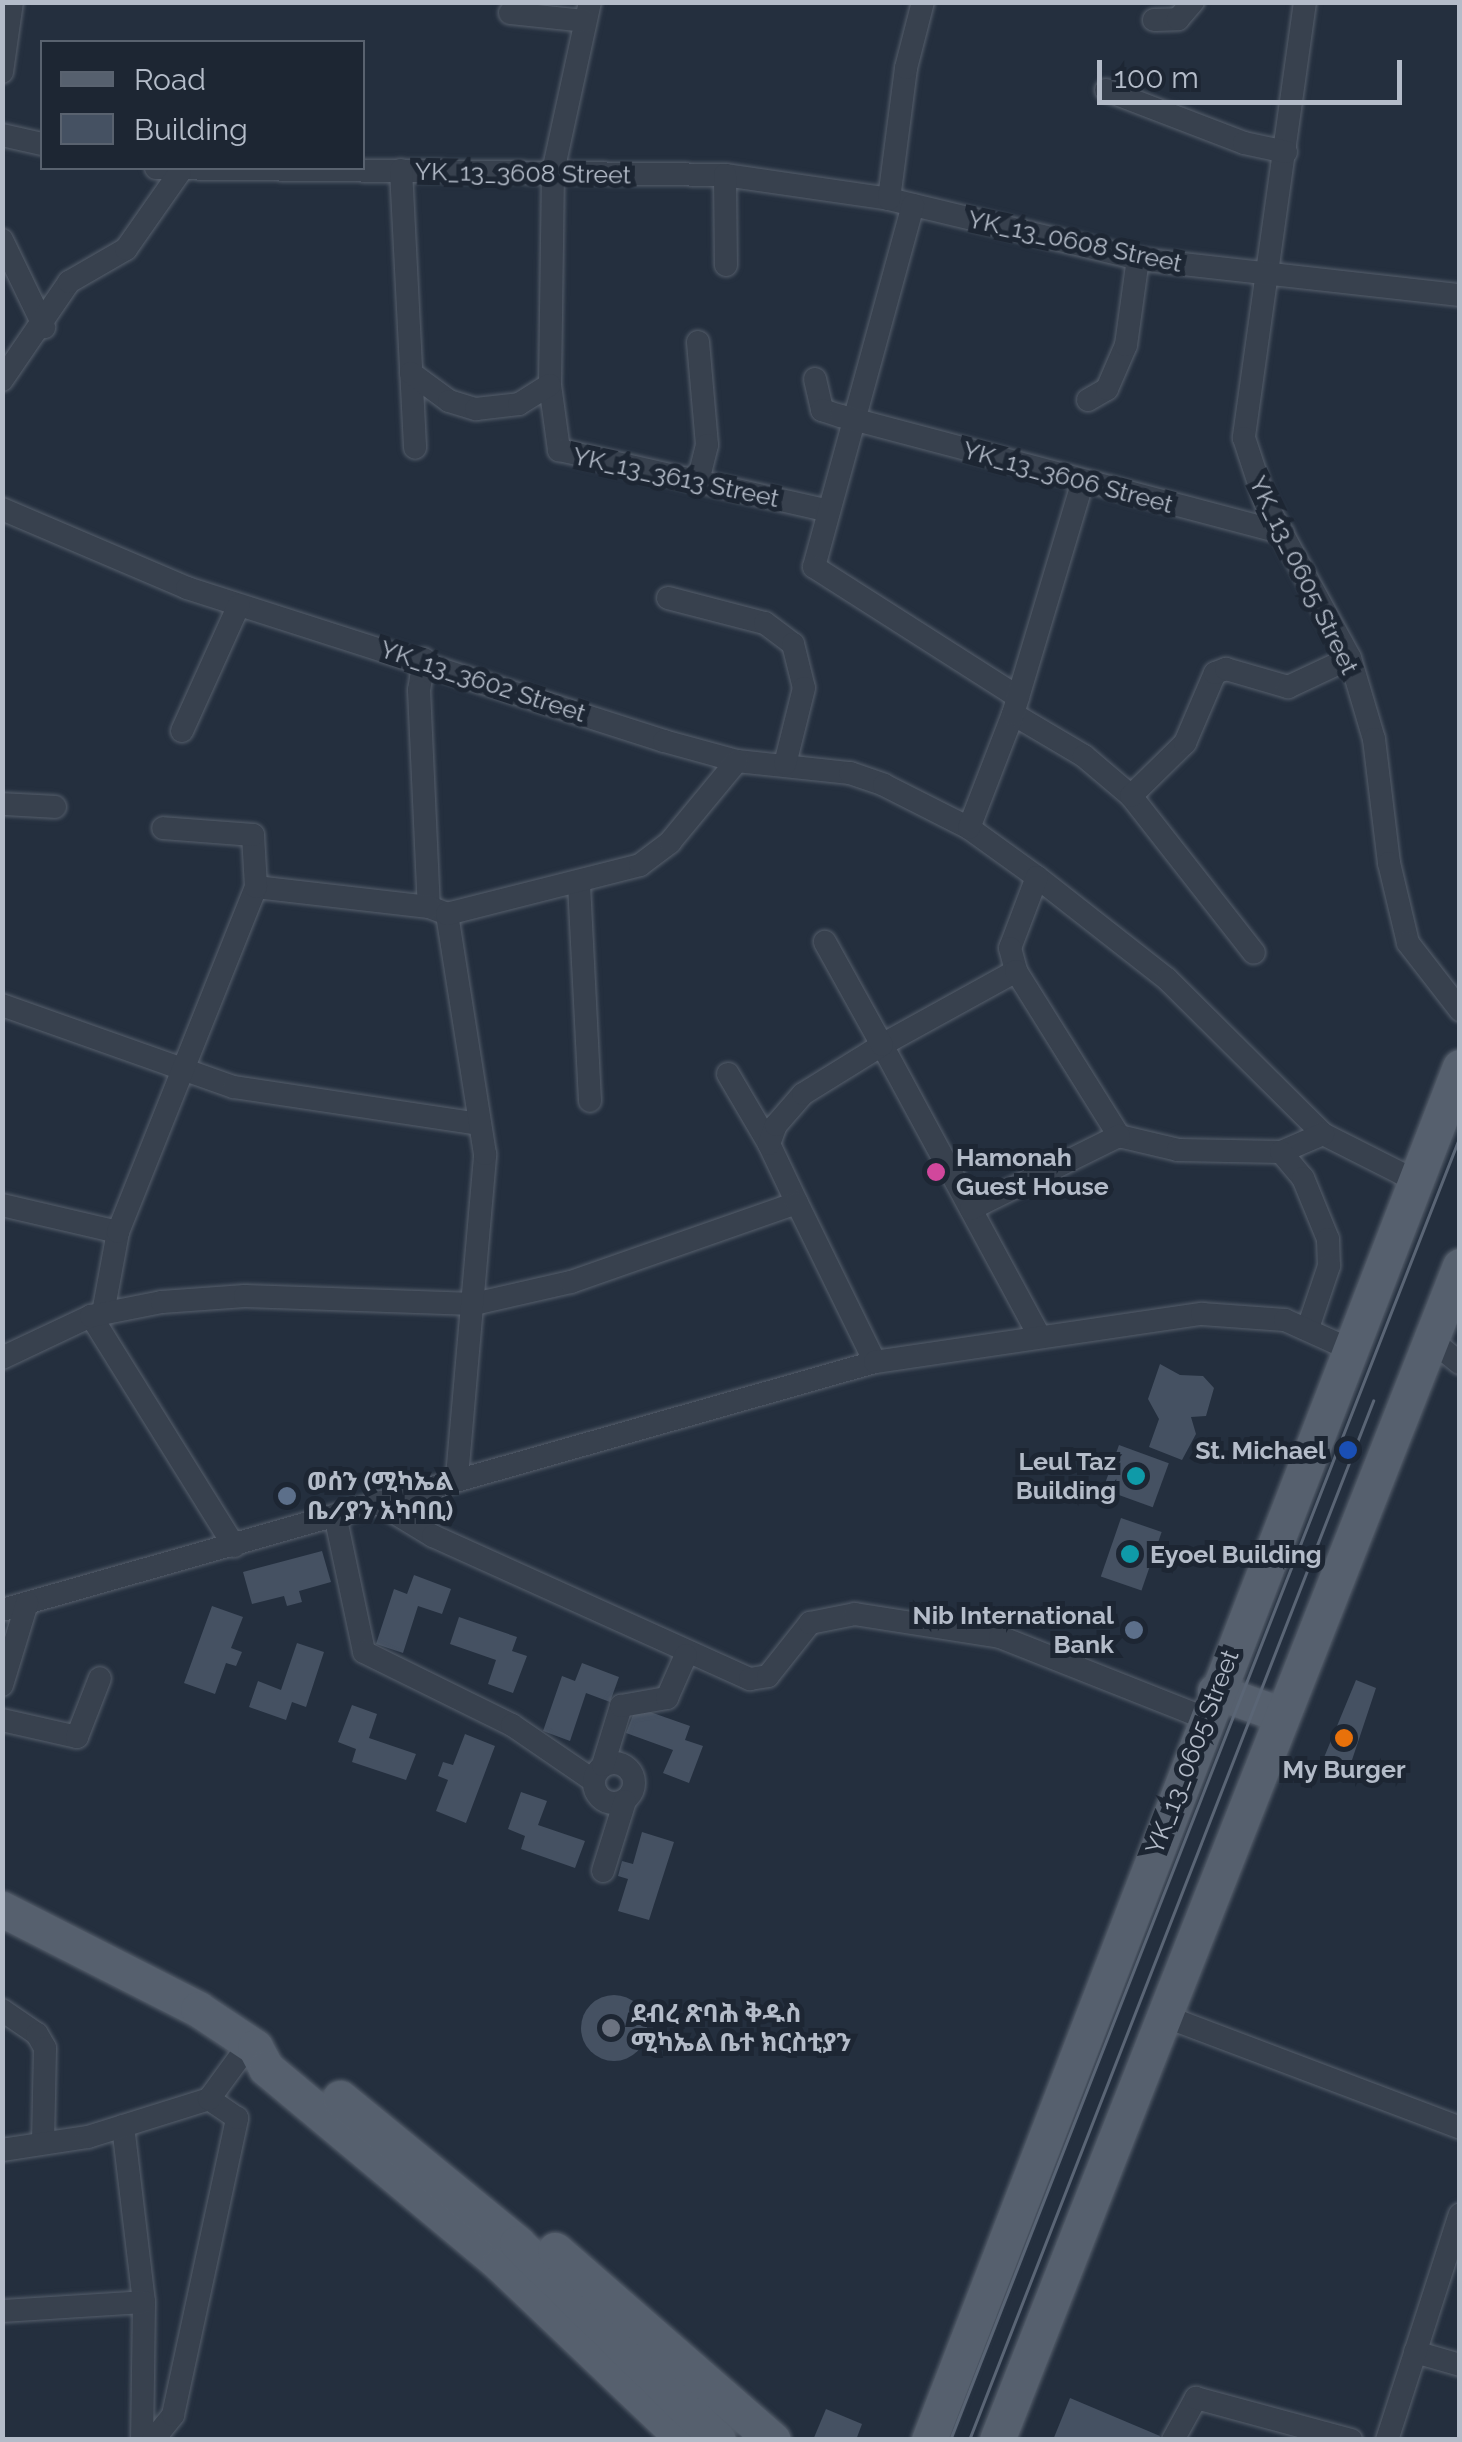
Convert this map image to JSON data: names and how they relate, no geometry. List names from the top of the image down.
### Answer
{
  "streets": {
    "main road": ["YK_13_0605 Street"],
    "street": [
      "YK_13_3608 Street",
      "YK_13_0608 Street",
      "YK_13_3613 Street",
      "YK_13_3606 Street",
      "YK_13_3602 Street"
    ]
  },
  "crossings": [
    ["YK_13_3608 Street", "YK_13_0608 Street"],
    ["YK_13_3608 Street", "YK_13_3613 Street"],
    ["YK_13_0608 Street", "YK_13_0605 Street"],
    ["YK_13_3606 Street", "YK_13_0605 Street"],
    ["YK_13_0605 Street", "YK_13_3602 Street"]
  ],
  "places": [
    "Hamonah Guest House",
    "St. Michael",
    "Leul Taz Building",
    "ወሰን (ሚካኤል ቤ/ያን አካባቢ)",
    "Eyoel Building",
    "Nib International Bank",
    "My Burger",
    "ደብረ ጽባሕ ቅዱስ ሚካኤል ቤተ ክርስቲያን"
  ],
  "legend": ["Road", "Building"],
  "scale_bar": "100 m"
}
